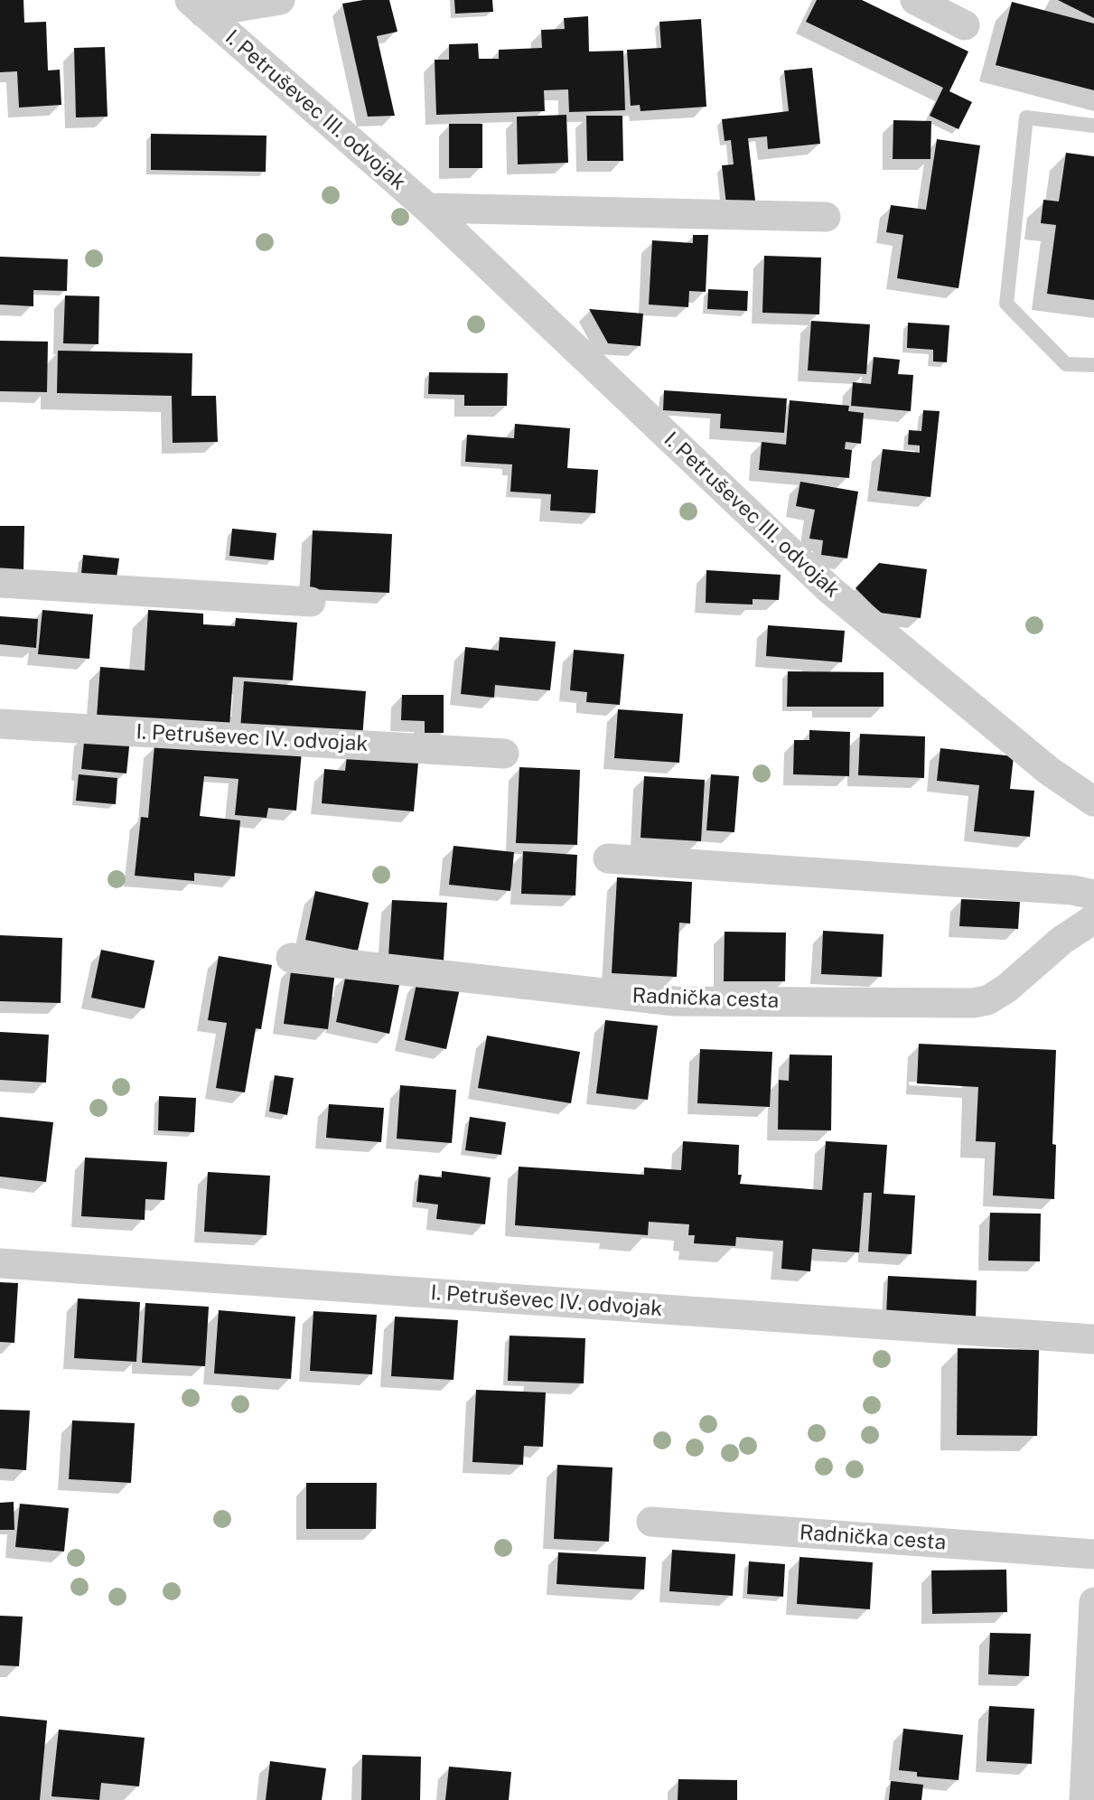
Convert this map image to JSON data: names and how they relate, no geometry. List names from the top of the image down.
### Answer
{
  "streets": {
    "street": ["I. Petruševec III. odvojak", "I. Petruševec IV. odvojak", "Radnička cesta"]
  }
}
